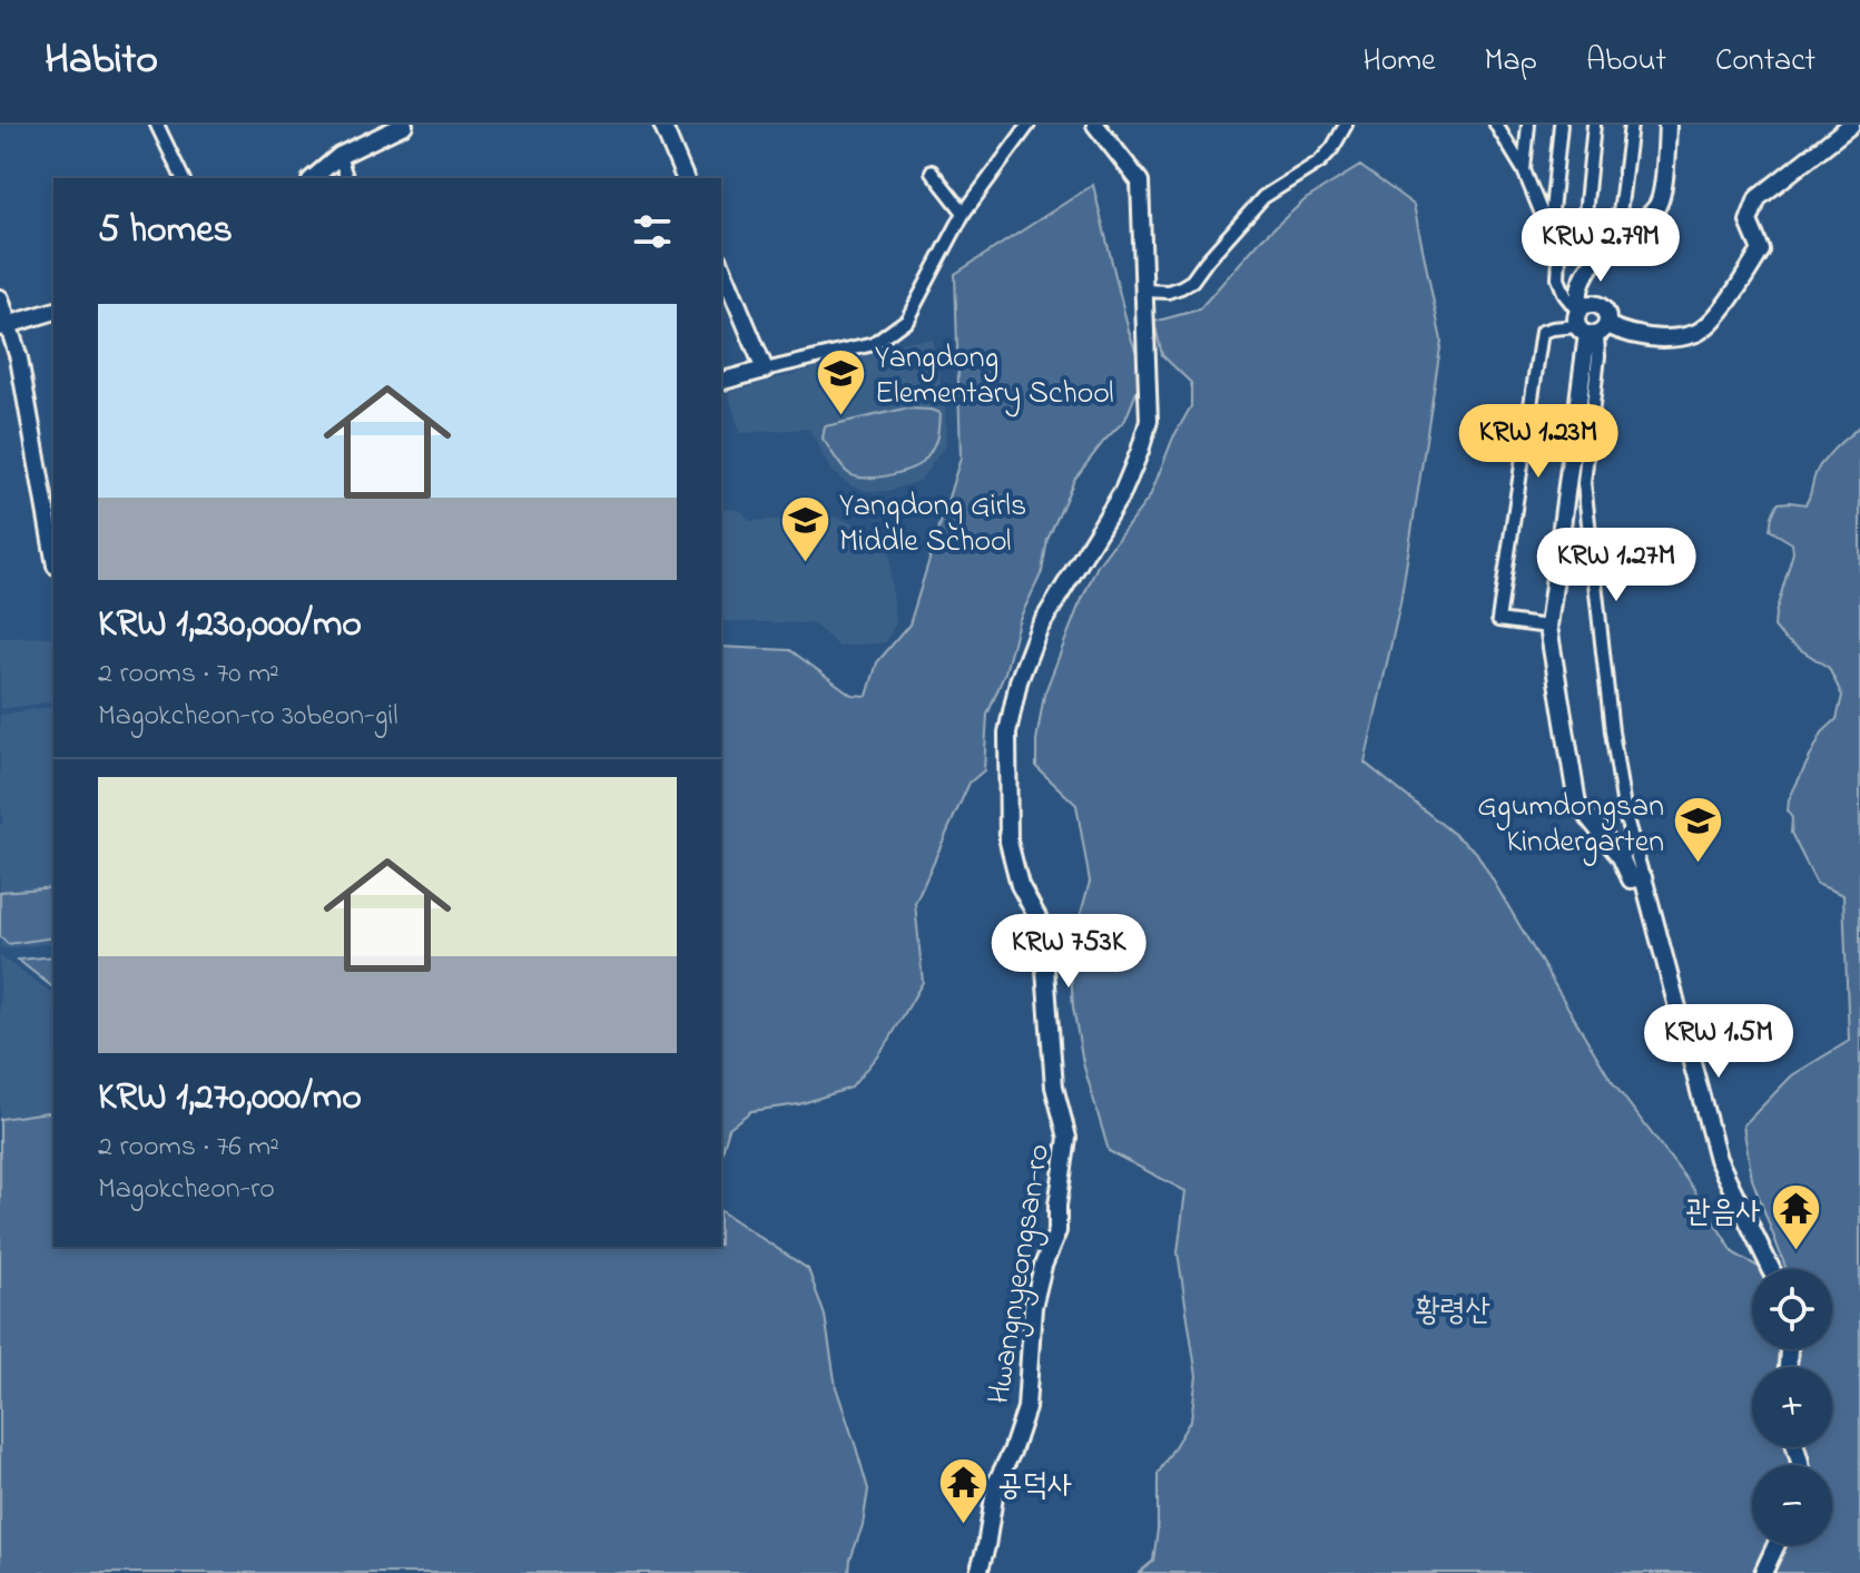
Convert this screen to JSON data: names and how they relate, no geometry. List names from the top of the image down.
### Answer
{
  "streets": {
    "street": ["Hwangnyeongsan-ro"]
  },
  "parks": ["황령산"],
  "places": {
    "school or university": ["Yangdong Elementary School", "Yangdong Girls Middle School", "Ggumdongsan Kindergarten"],
    "temple": ["관음사", "공덕사"]
  },
  "page": {
    "header": "Habito",
    "nav": [
      "Home",
      "Map",
      "About",
      "Contact"
    ],
    "heading": "5 homes",
    "price": [
      "KRW 2.79M",
      "KRW 1.23M",
      "KRW 1.27M",
      "KRW 753K",
      "KRW 1.5M"
    ],
    "list": [
      {
        "name": "KRW 1,230,000/mo",
        "note": "2 rooms · 70 m² · Magokcheon-ro 30beon-gil"
      },
      {
        "name": "KRW 1,270,000/mo",
        "note": "2 rooms · 76 m² · Magokcheon-ro"
      }
    ],
    "map_buttons": ["+", "−"]
  }
}
